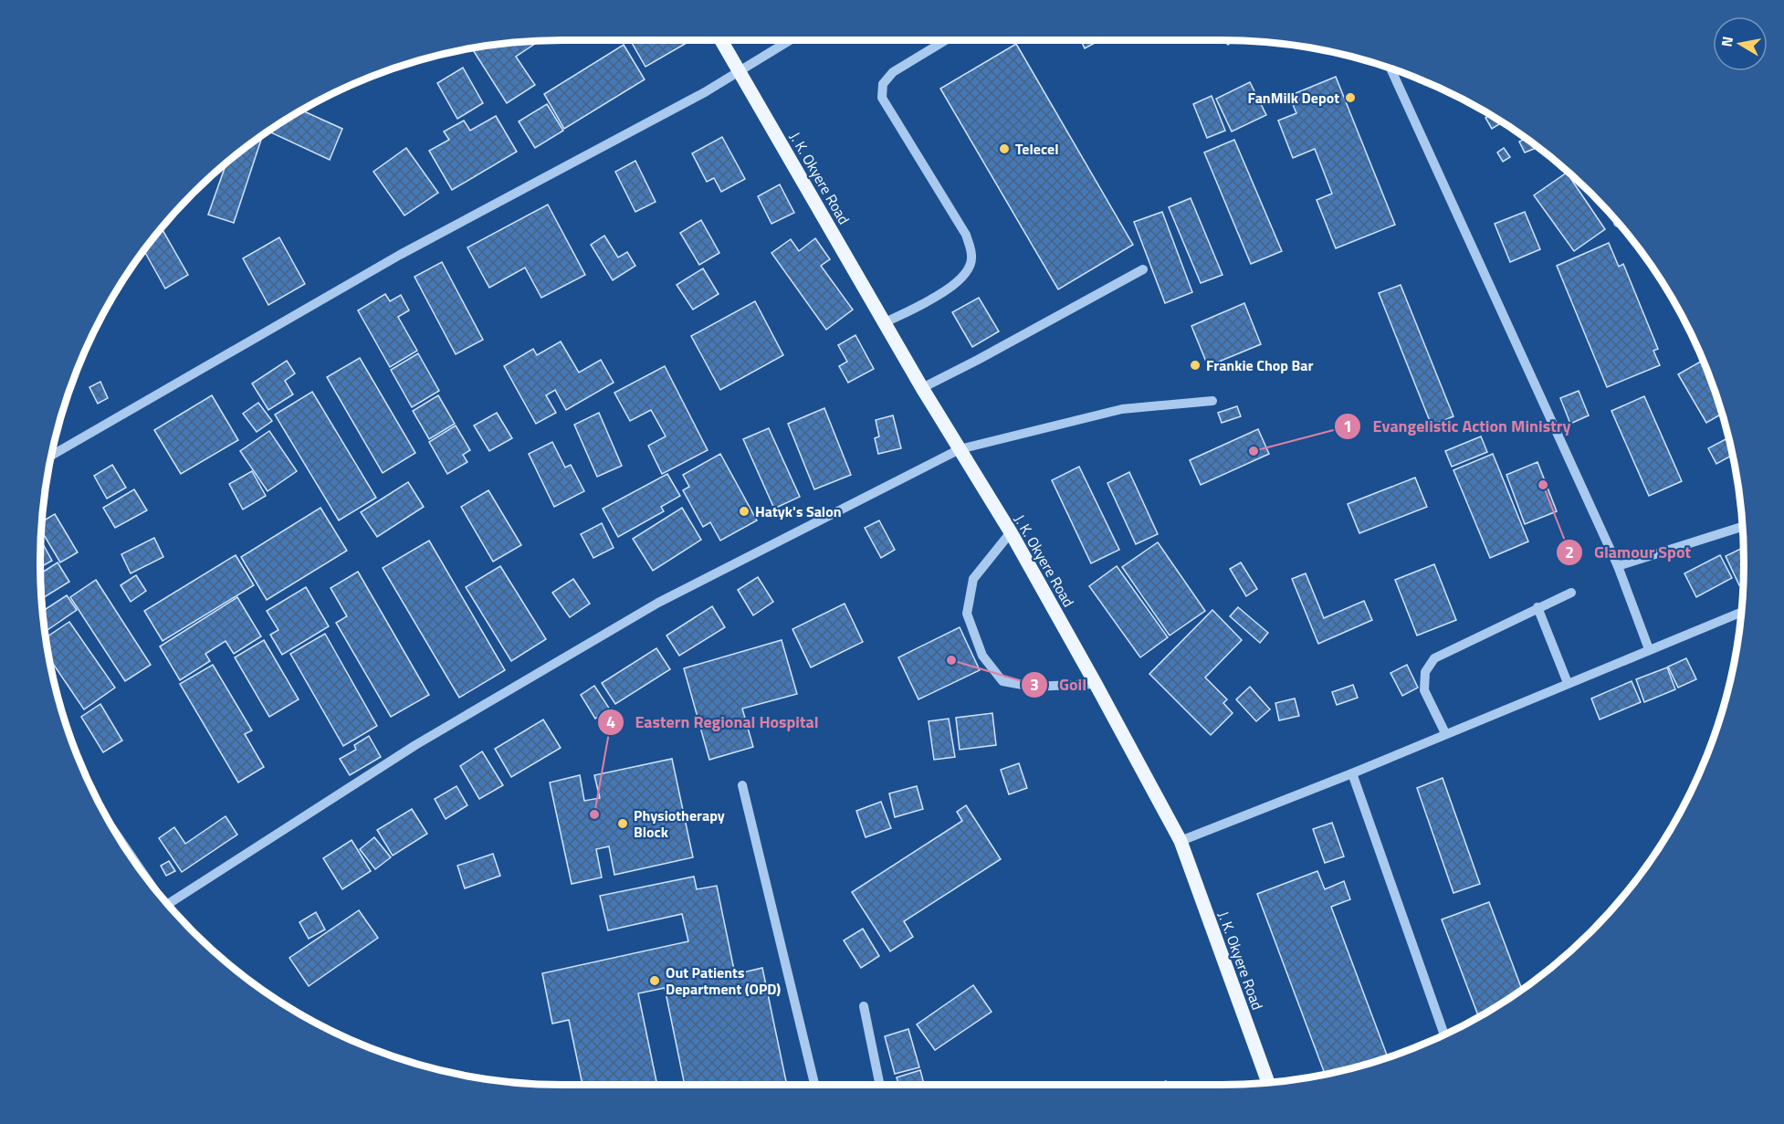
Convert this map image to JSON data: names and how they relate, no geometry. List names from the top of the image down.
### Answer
{
  "streets": {
    "main road": ["J. K. Okyere Road"]
  },
  "places": [
    "FanMilk Depot",
    "Telecel",
    "Frankie Chop Bar",
    "Evangelistic Action Ministry",
    "Glamour Spot",
    "Hatyk's Salon",
    "Goil",
    "Eastern Regional Hospital",
    "Physiotherapy Block",
    "Out Patients Department (OPD)"
  ],
  "north": "left"
}
